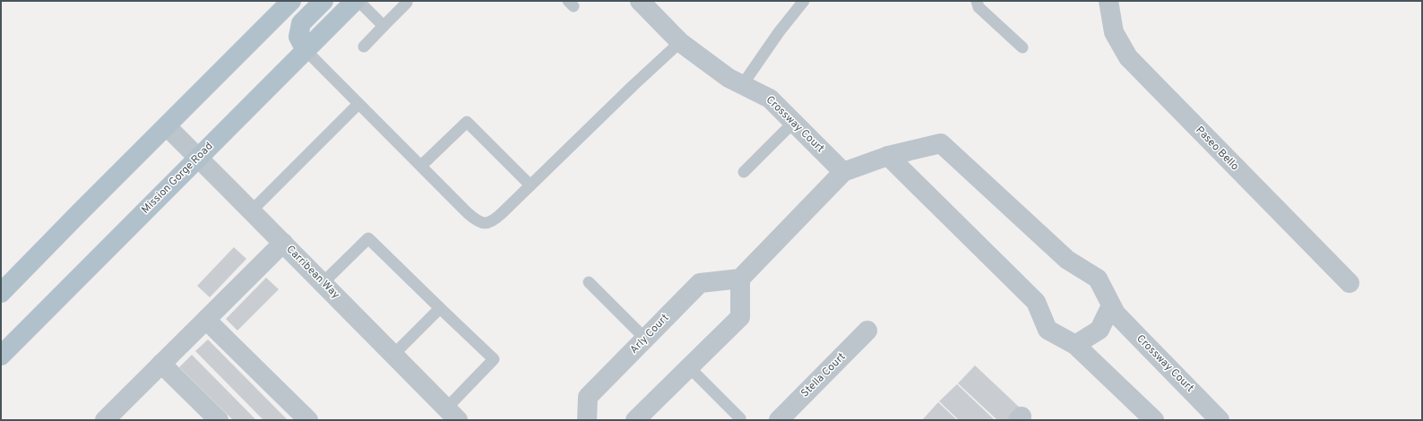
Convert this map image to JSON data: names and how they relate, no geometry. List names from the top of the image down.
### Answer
{
  "streets": {
    "main road": ["Mission Gorge Road"],
    "street": [
      "Crossway Court",
      "Paseo Bello",
      "Carribean Way",
      "Arly Court",
      "Stella Court"
    ]
  },
  "crossings": [
    ["Mission Gorge Road", "Carribean Way"]
  ]
}
